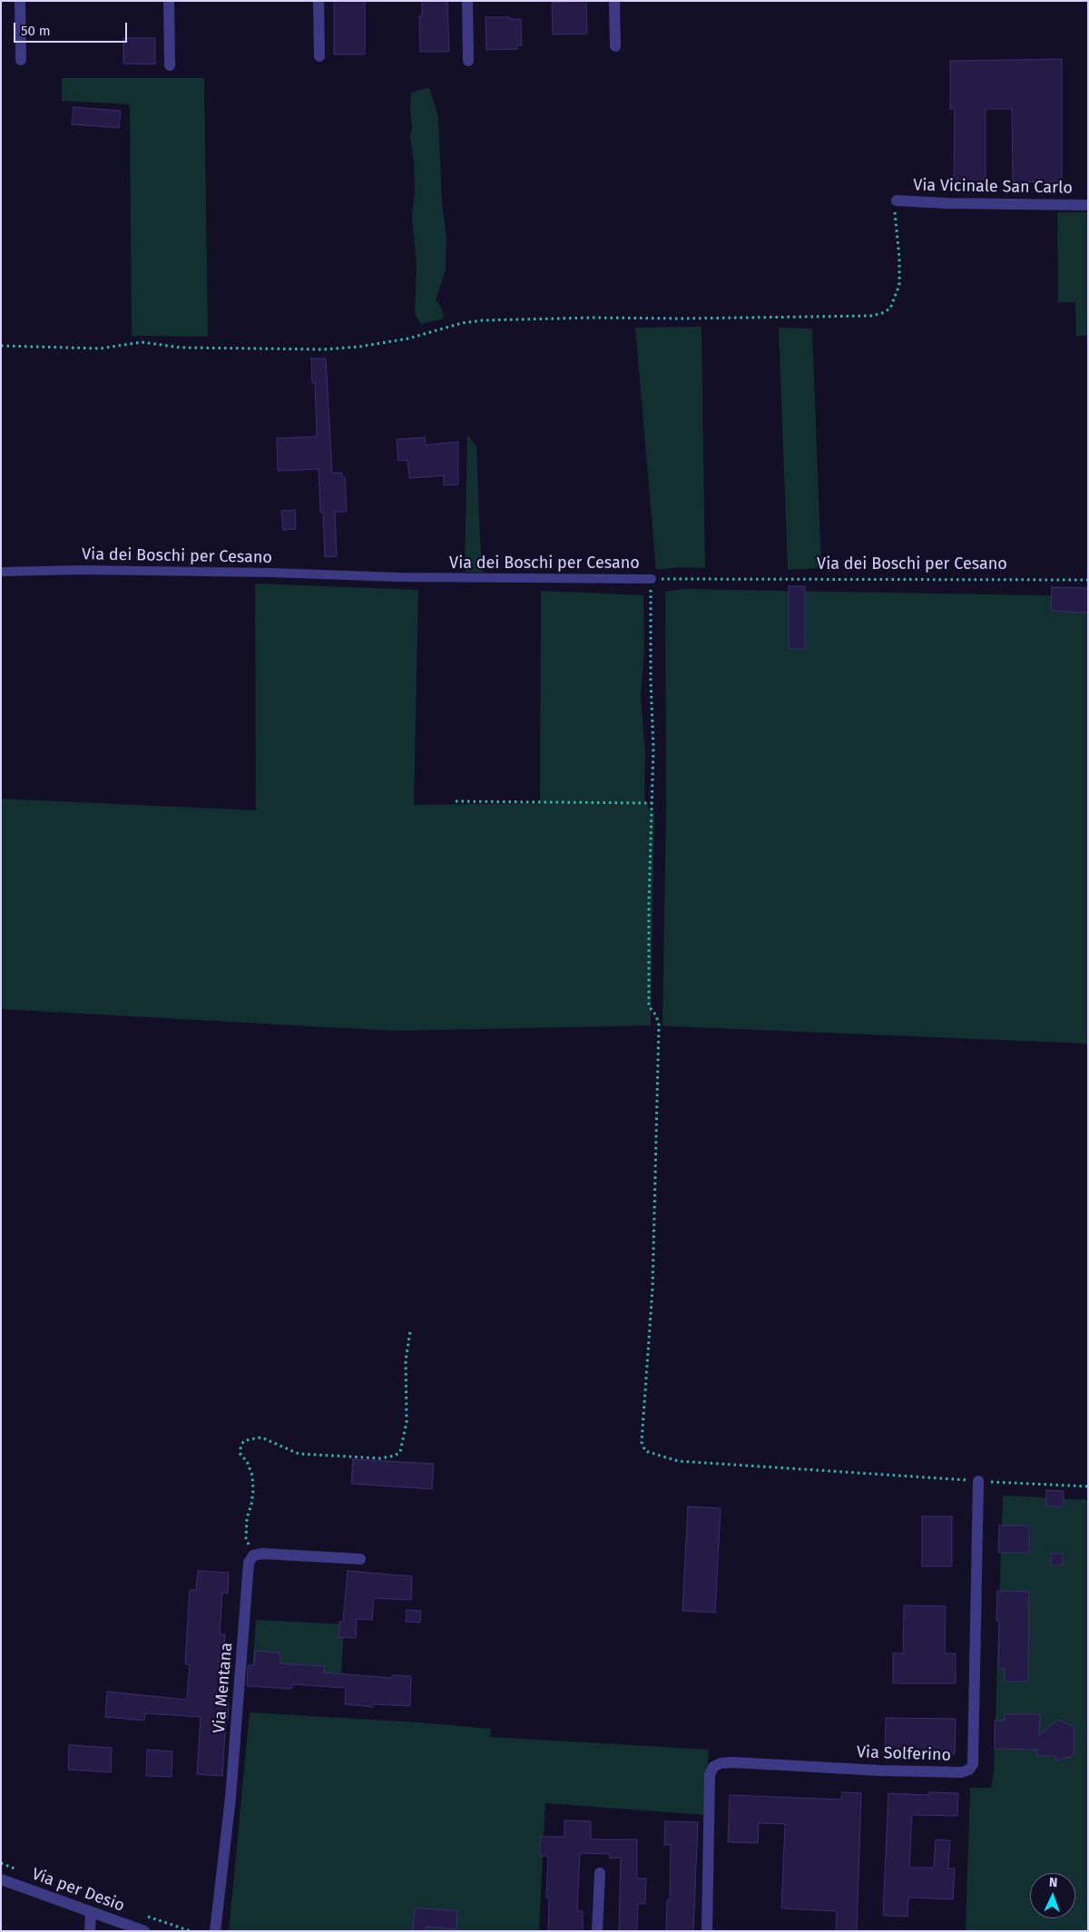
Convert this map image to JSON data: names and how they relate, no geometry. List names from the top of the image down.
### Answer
{
  "streets": {
    "street": [
      "Via Vicinale San Carlo",
      "Via Mentana",
      "Via Solferino",
      "Via per Desio"
    ],
    "lane": ["Via dei Boschi per Cesano"]
  },
  "scale_bar": "50 m",
  "north": "top"
}
